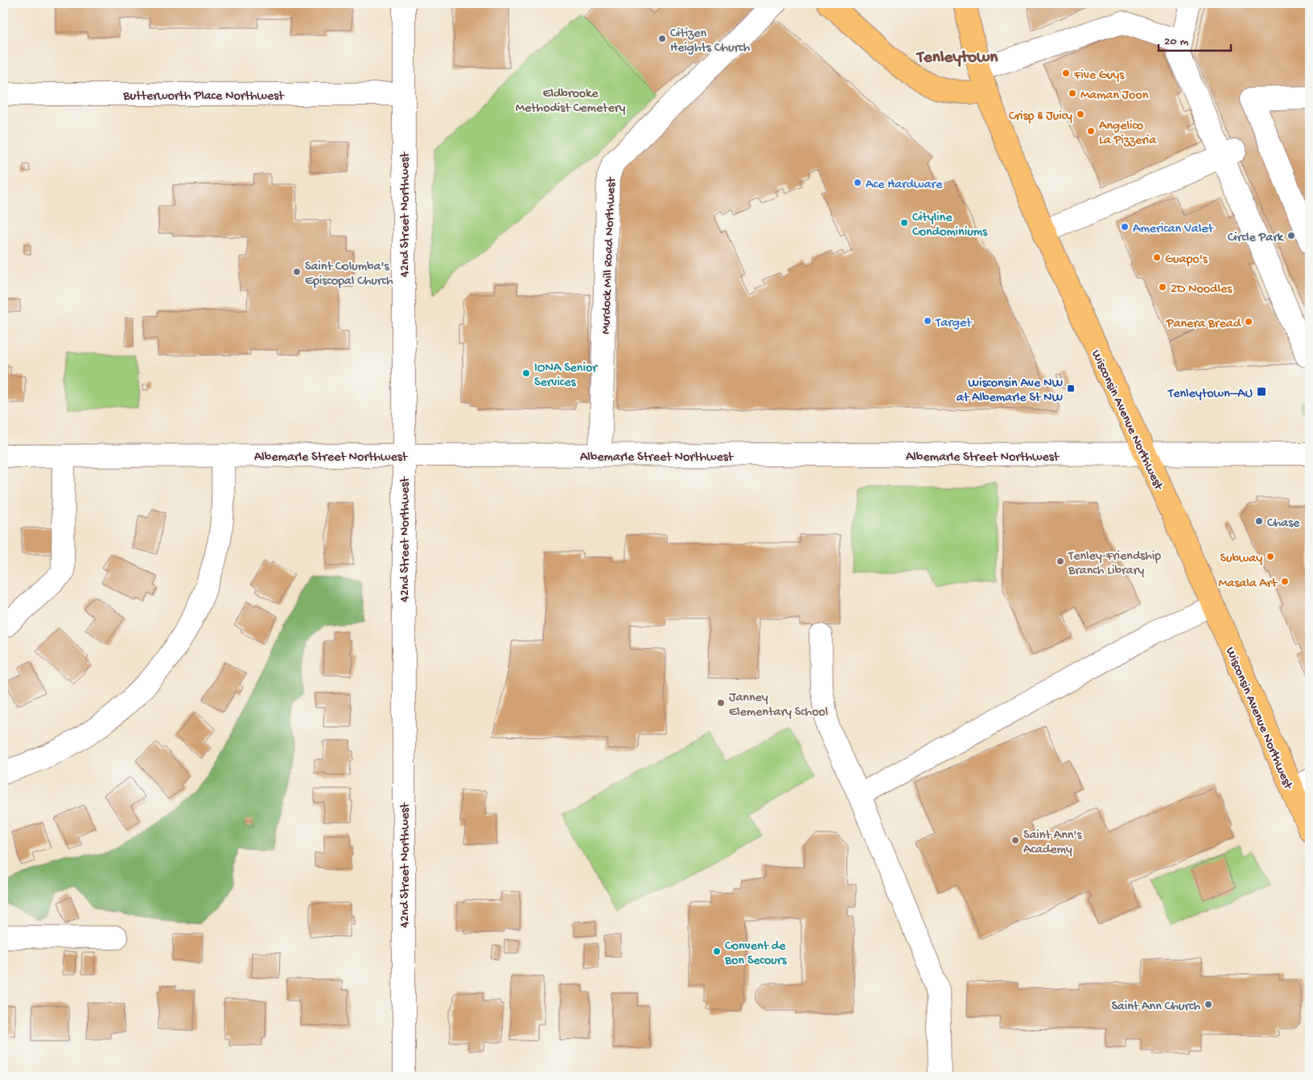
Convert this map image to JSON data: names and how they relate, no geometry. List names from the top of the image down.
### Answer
{
  "streets": {
    "main road": ["Wisconsin Avenue Northwest"],
    "street": [
      "Butterworth Place Northwest",
      "42nd Street Northwest",
      "Murdock Mill Road Northwest",
      "Albemarle Street Northwest"
    ]
  },
  "crossings": [
    ["Butterworth Place Northwest", "42nd Street Northwest"],
    ["42nd Street Northwest", "Albemarle Street Northwest"],
    ["Murdock Mill Road Northwest", "Albemarle Street Northwest"],
    ["Wisconsin Avenue Northwest", "Albemarle Street Northwest"]
  ],
  "districts": ["Tenleytown"],
  "parks": ["Eldbrooke Methodist Cemetery"],
  "places": {
    "other": [
      "Citizen Heights Church",
      "Five Guys",
      "Maman Joon",
      "Crisp & Juicy",
      "Angelico La Pizzeria",
      "Ace Hardware",
      "Cityline Condominiums",
      "American Valet",
      "Circle Park",
      "Guapo's",
      "Saint Columba's Episcopal Church",
      "2D Noodles",
      "Target",
      "Panera Bread",
      "IONA Senior Services",
      "Chase",
      "Subway",
      "Tenley-Friendship Branch Library",
      "Masala Art",
      "Janney Elementary School",
      "Saint Ann's Academy",
      "Convent de Bon Secours",
      "Saint Ann Church"
    ],
    "transit": ["Wisconsin Ave NW at Albemarle St NW", "Tenleytown–AU"]
  },
  "scale_bar": "20 m"
}
